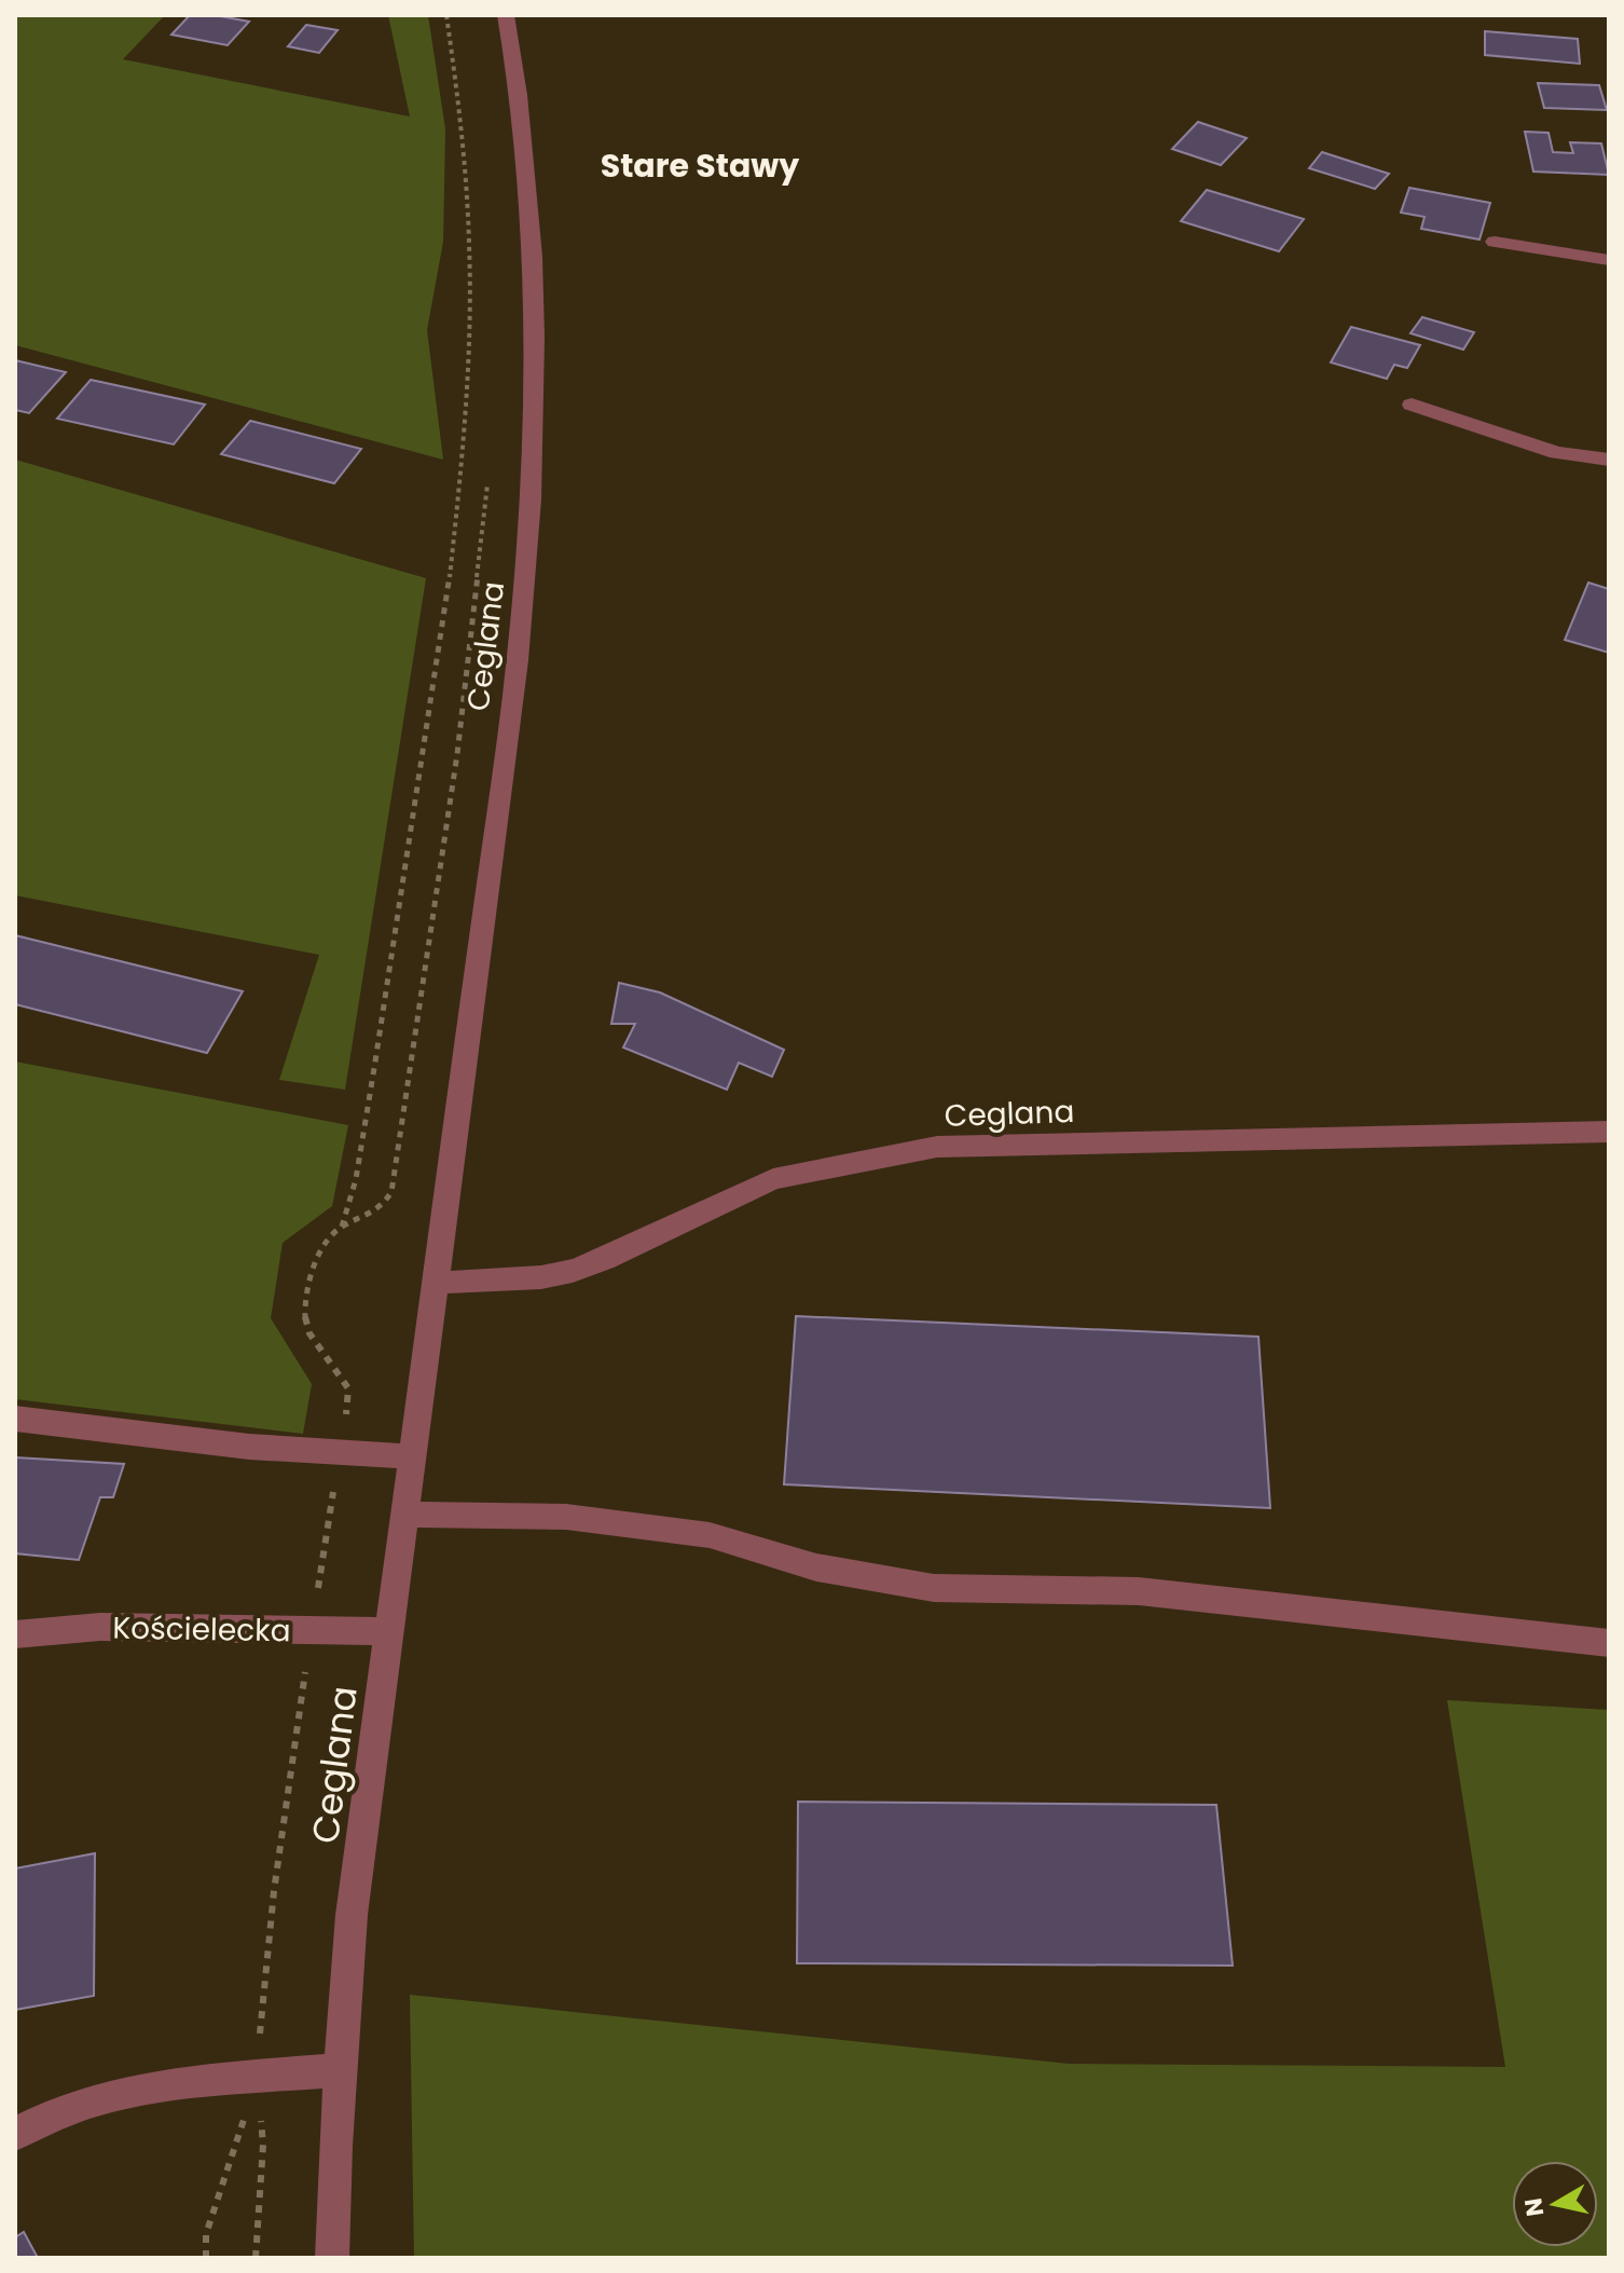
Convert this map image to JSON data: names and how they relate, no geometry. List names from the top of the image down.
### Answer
{
  "streets": {
    "street": ["Ceglana", "Kościelecka"]
  },
  "crossings": [
    ["Ceglana", "Kościelecka"]
  ],
  "districts": ["Stare Stawy"],
  "north": "left"
}
